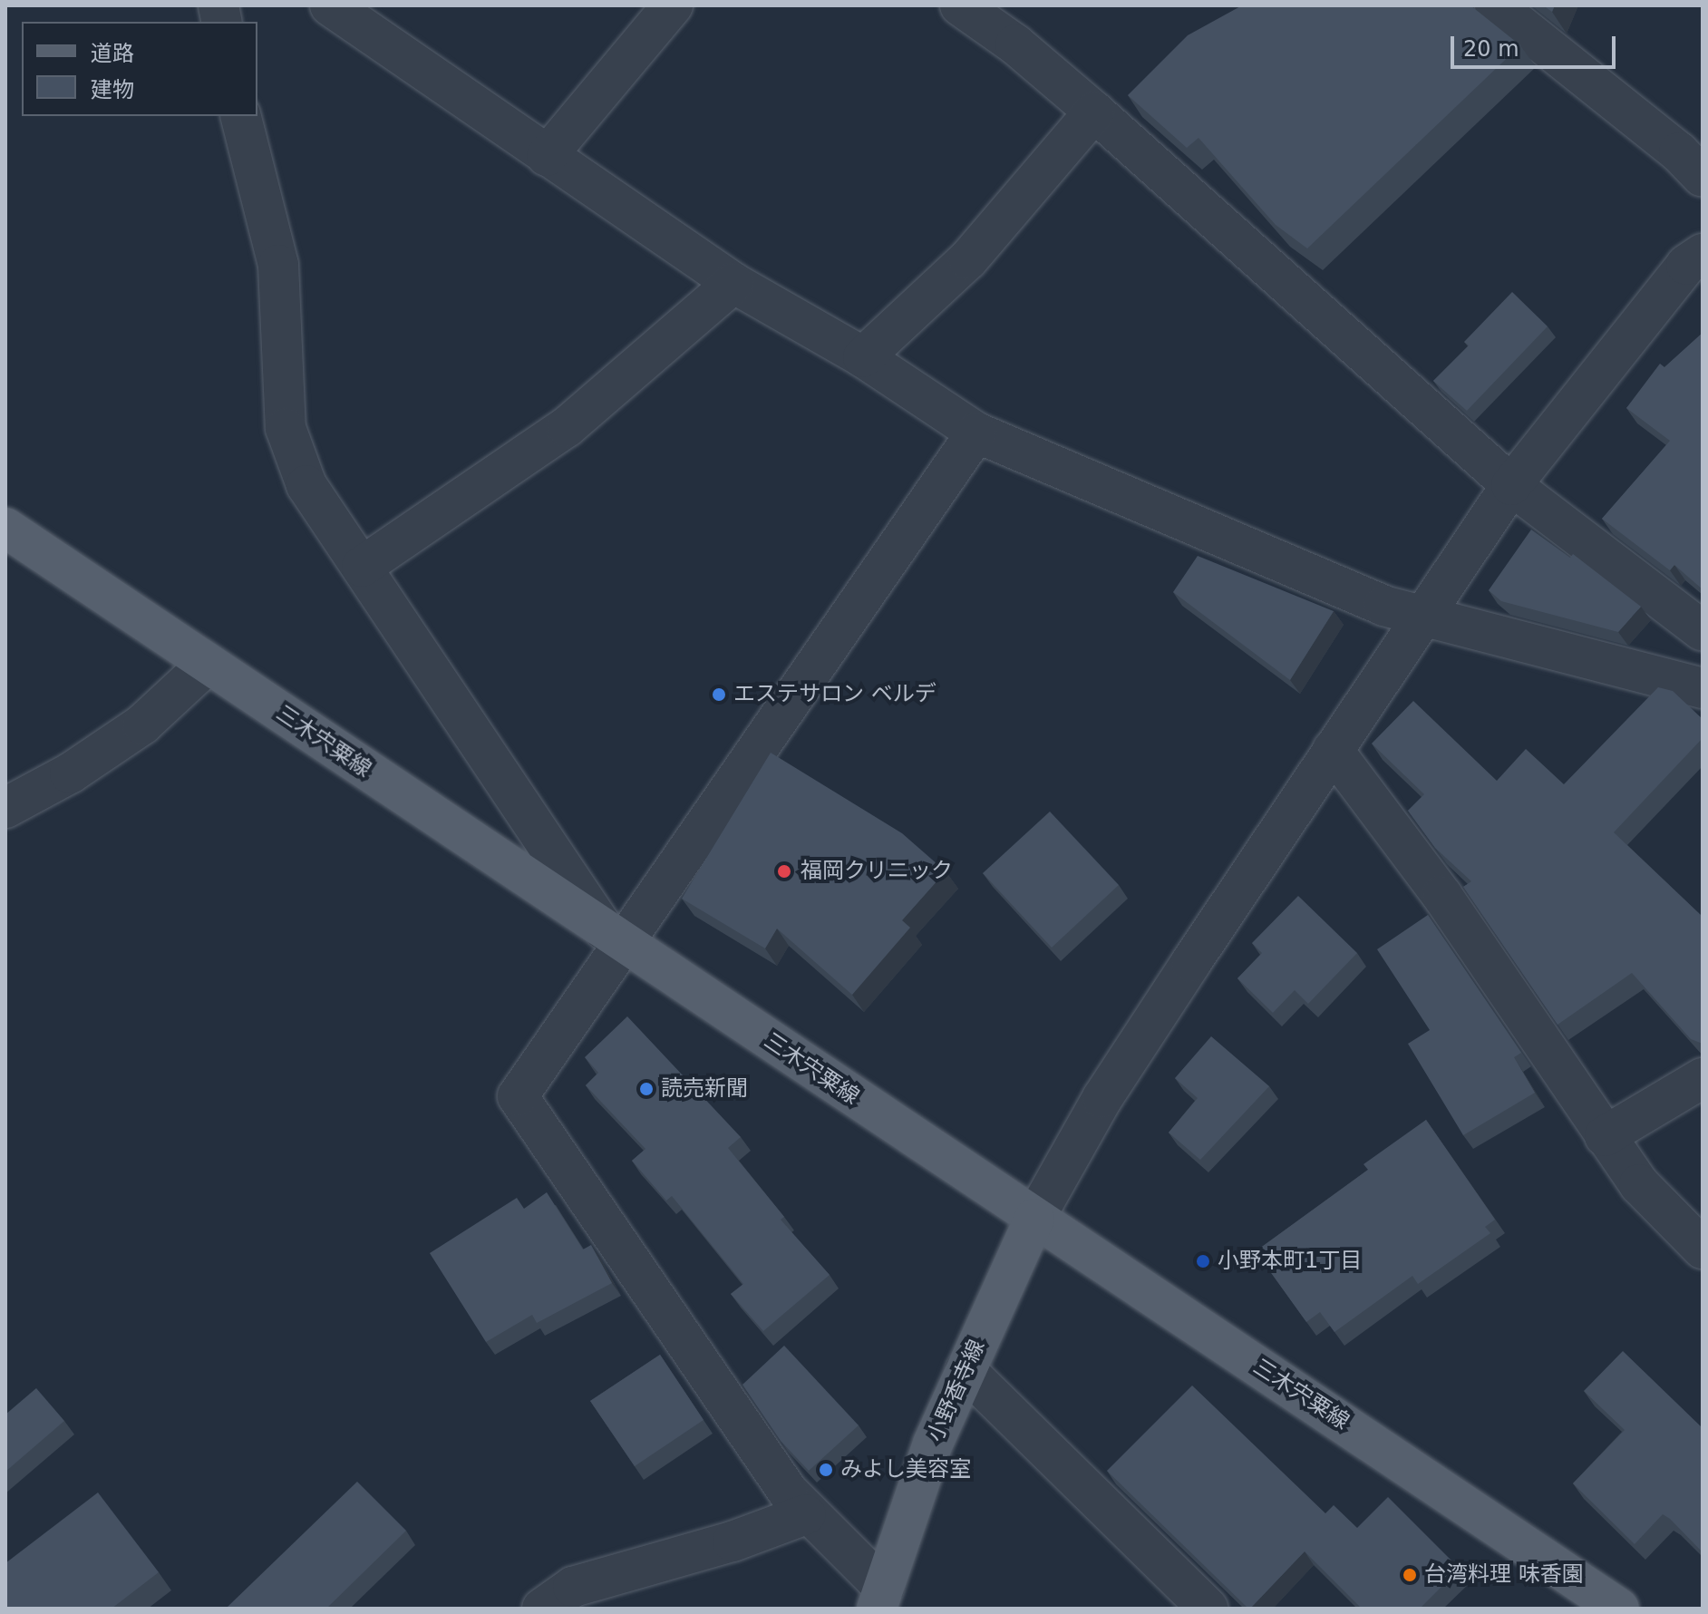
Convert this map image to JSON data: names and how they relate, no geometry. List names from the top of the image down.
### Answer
{
  "streets": {
    "main road": ["三木宍粟線", "小野香寺線"]
  },
  "crossings": [
    ["三木宍粟線", "小野香寺線"]
  ],
  "places": [
    "エステサロン ベルデ",
    "福岡クリニック",
    "読売新聞",
    "小野本町1丁目",
    "みよし美容室",
    "台湾料理 味香園"
  ],
  "legend": ["道路", "建物"],
  "scale_bar": "20 m"
}
